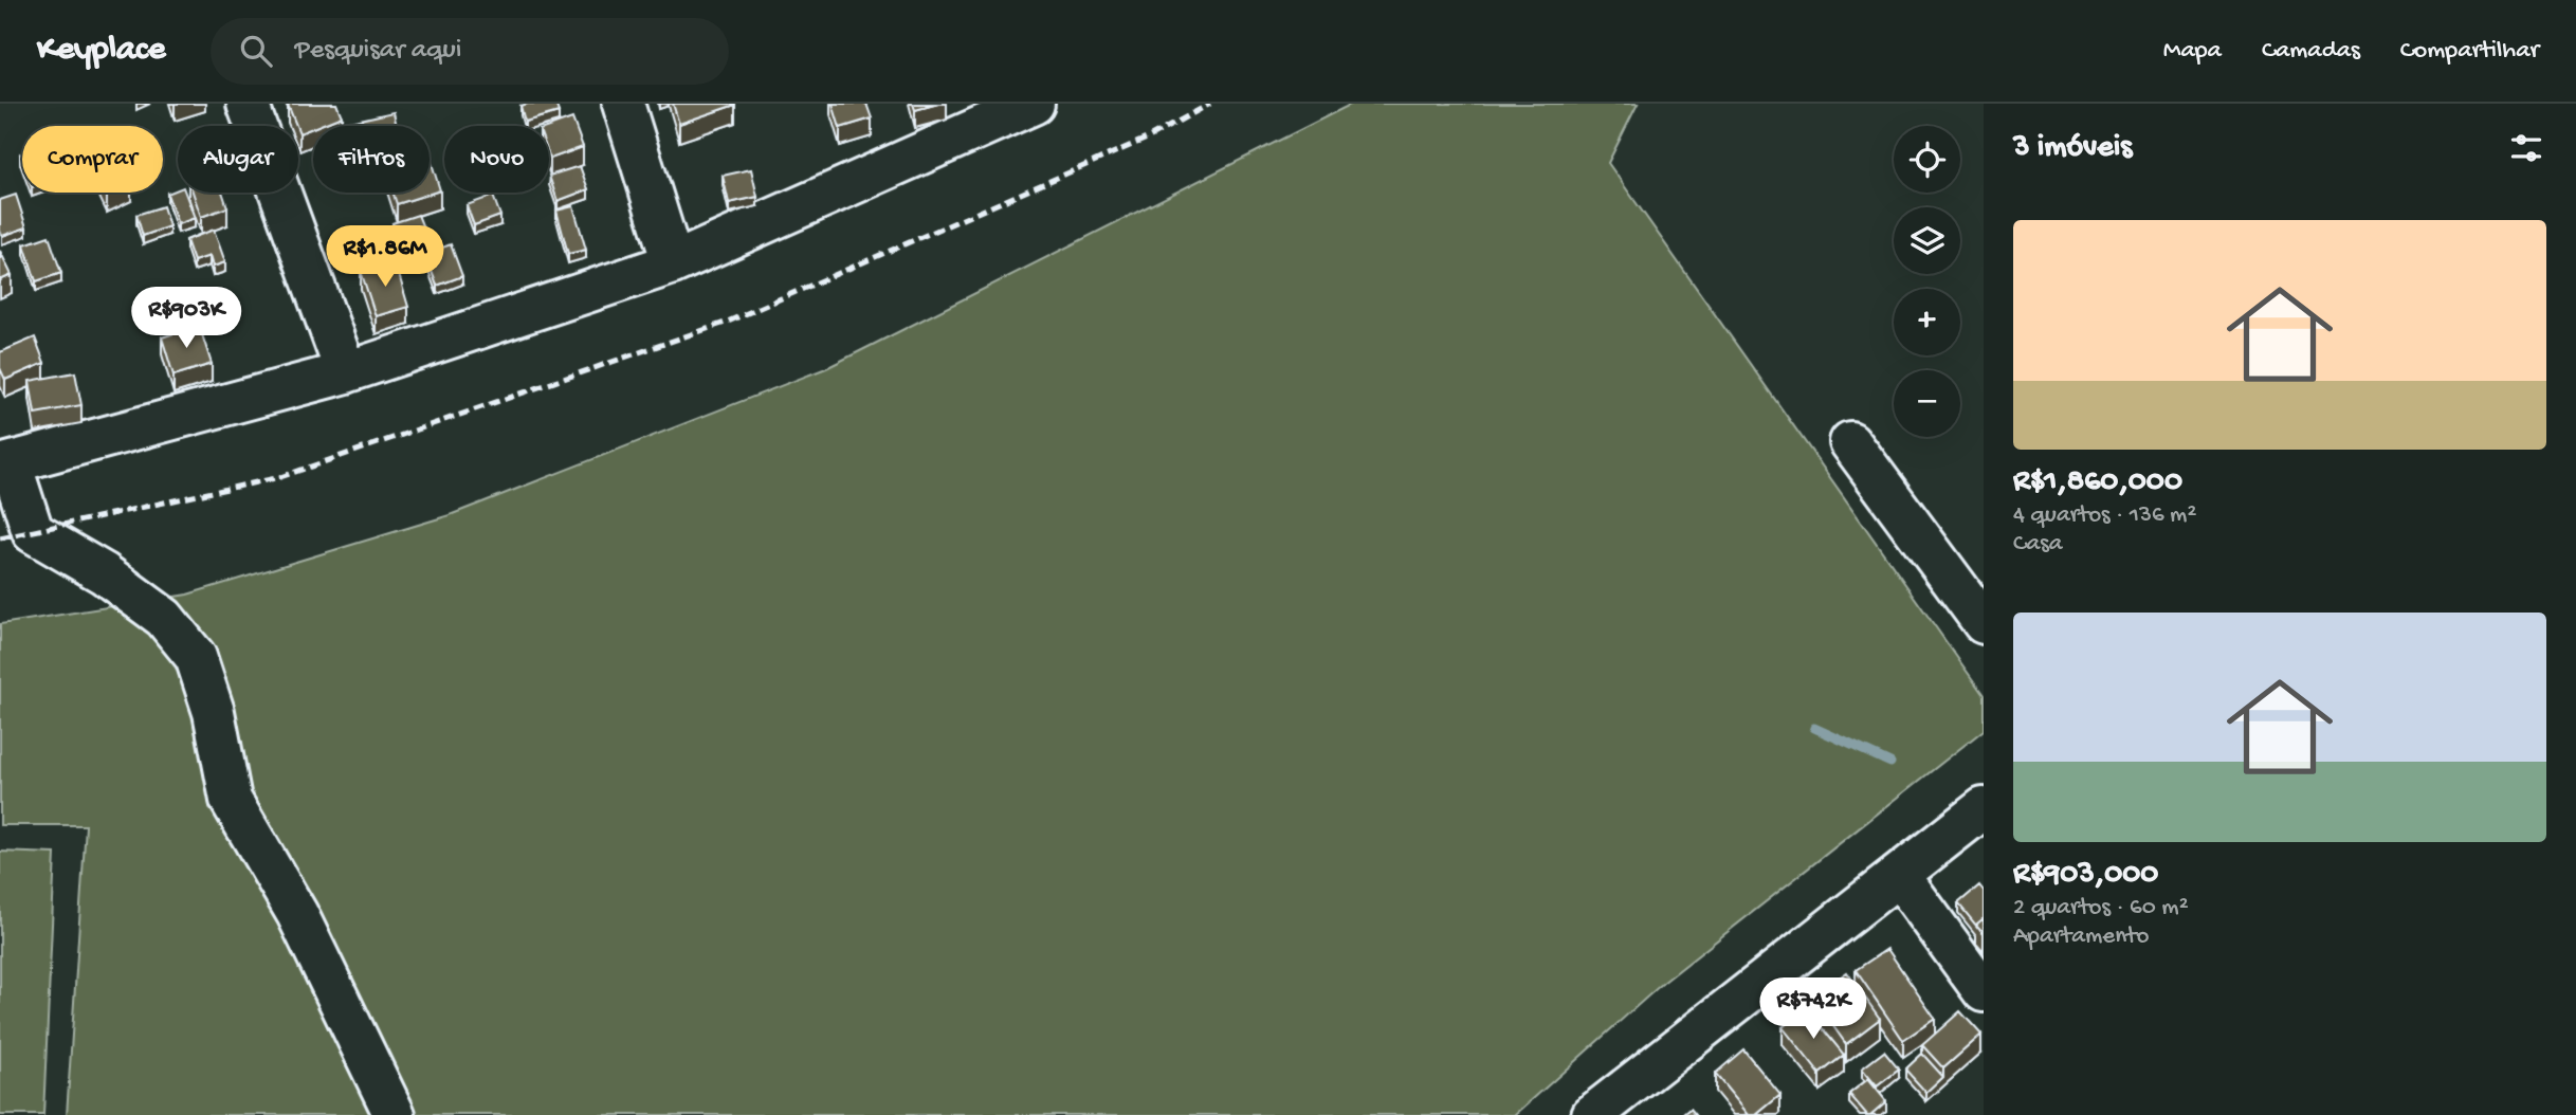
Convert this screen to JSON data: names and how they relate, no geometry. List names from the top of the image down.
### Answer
{
  "page": {
    "header": "Keyplace",
    "search": "Pesquisar aqui",
    "nav": ["Mapa", "Camadas", "Compartilhar"],
    "heading": "3 imóveis",
    "map_buttons": ["+", "−"],
    "chip": [
      "Comprar",
      "Alugar",
      "Filtros",
      "Novo"
    ],
    "list": [
      {
        "name": "R$1,860,000",
        "note": "4 quartos · 136 m² · Casa"
      },
      {
        "name": "R$903,000",
        "note": "2 quartos · 60 m² · Apartamento"
      }
    ],
    "price": ["R$1.86M", "R$903K", "R$742K"]
  }
}
